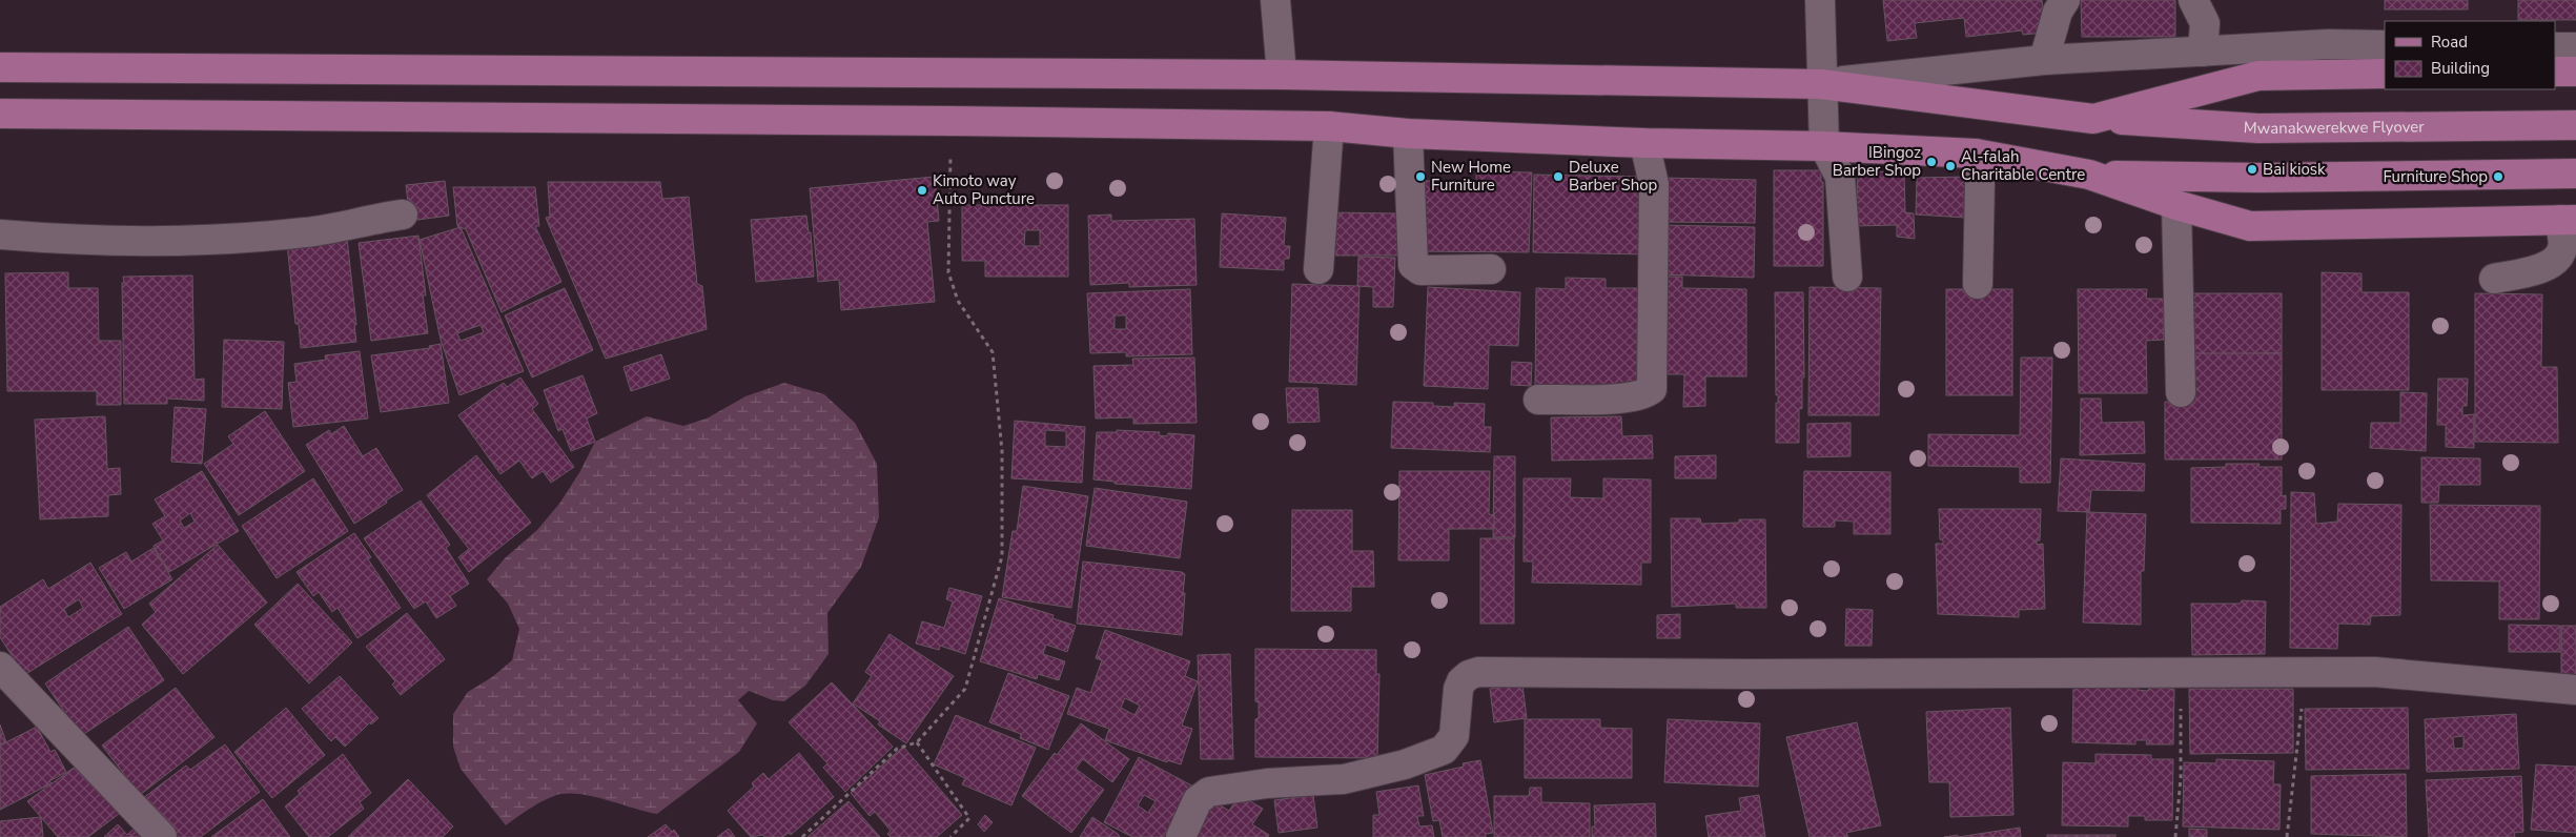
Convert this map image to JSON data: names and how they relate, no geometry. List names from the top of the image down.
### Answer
{
  "streets": {
    "main road": ["Mwanakwerekwe Flyover"]
  },
  "places": [
    "IBingoz Barber Shop",
    "Al-falah Charitable Centre",
    "Bai kiosk",
    "New Home Furniture",
    "Deluxe Barber Shop",
    "Furniture Shop",
    "Kimoto way Auto Puncture"
  ],
  "legend": ["Road", "Building"]
}
